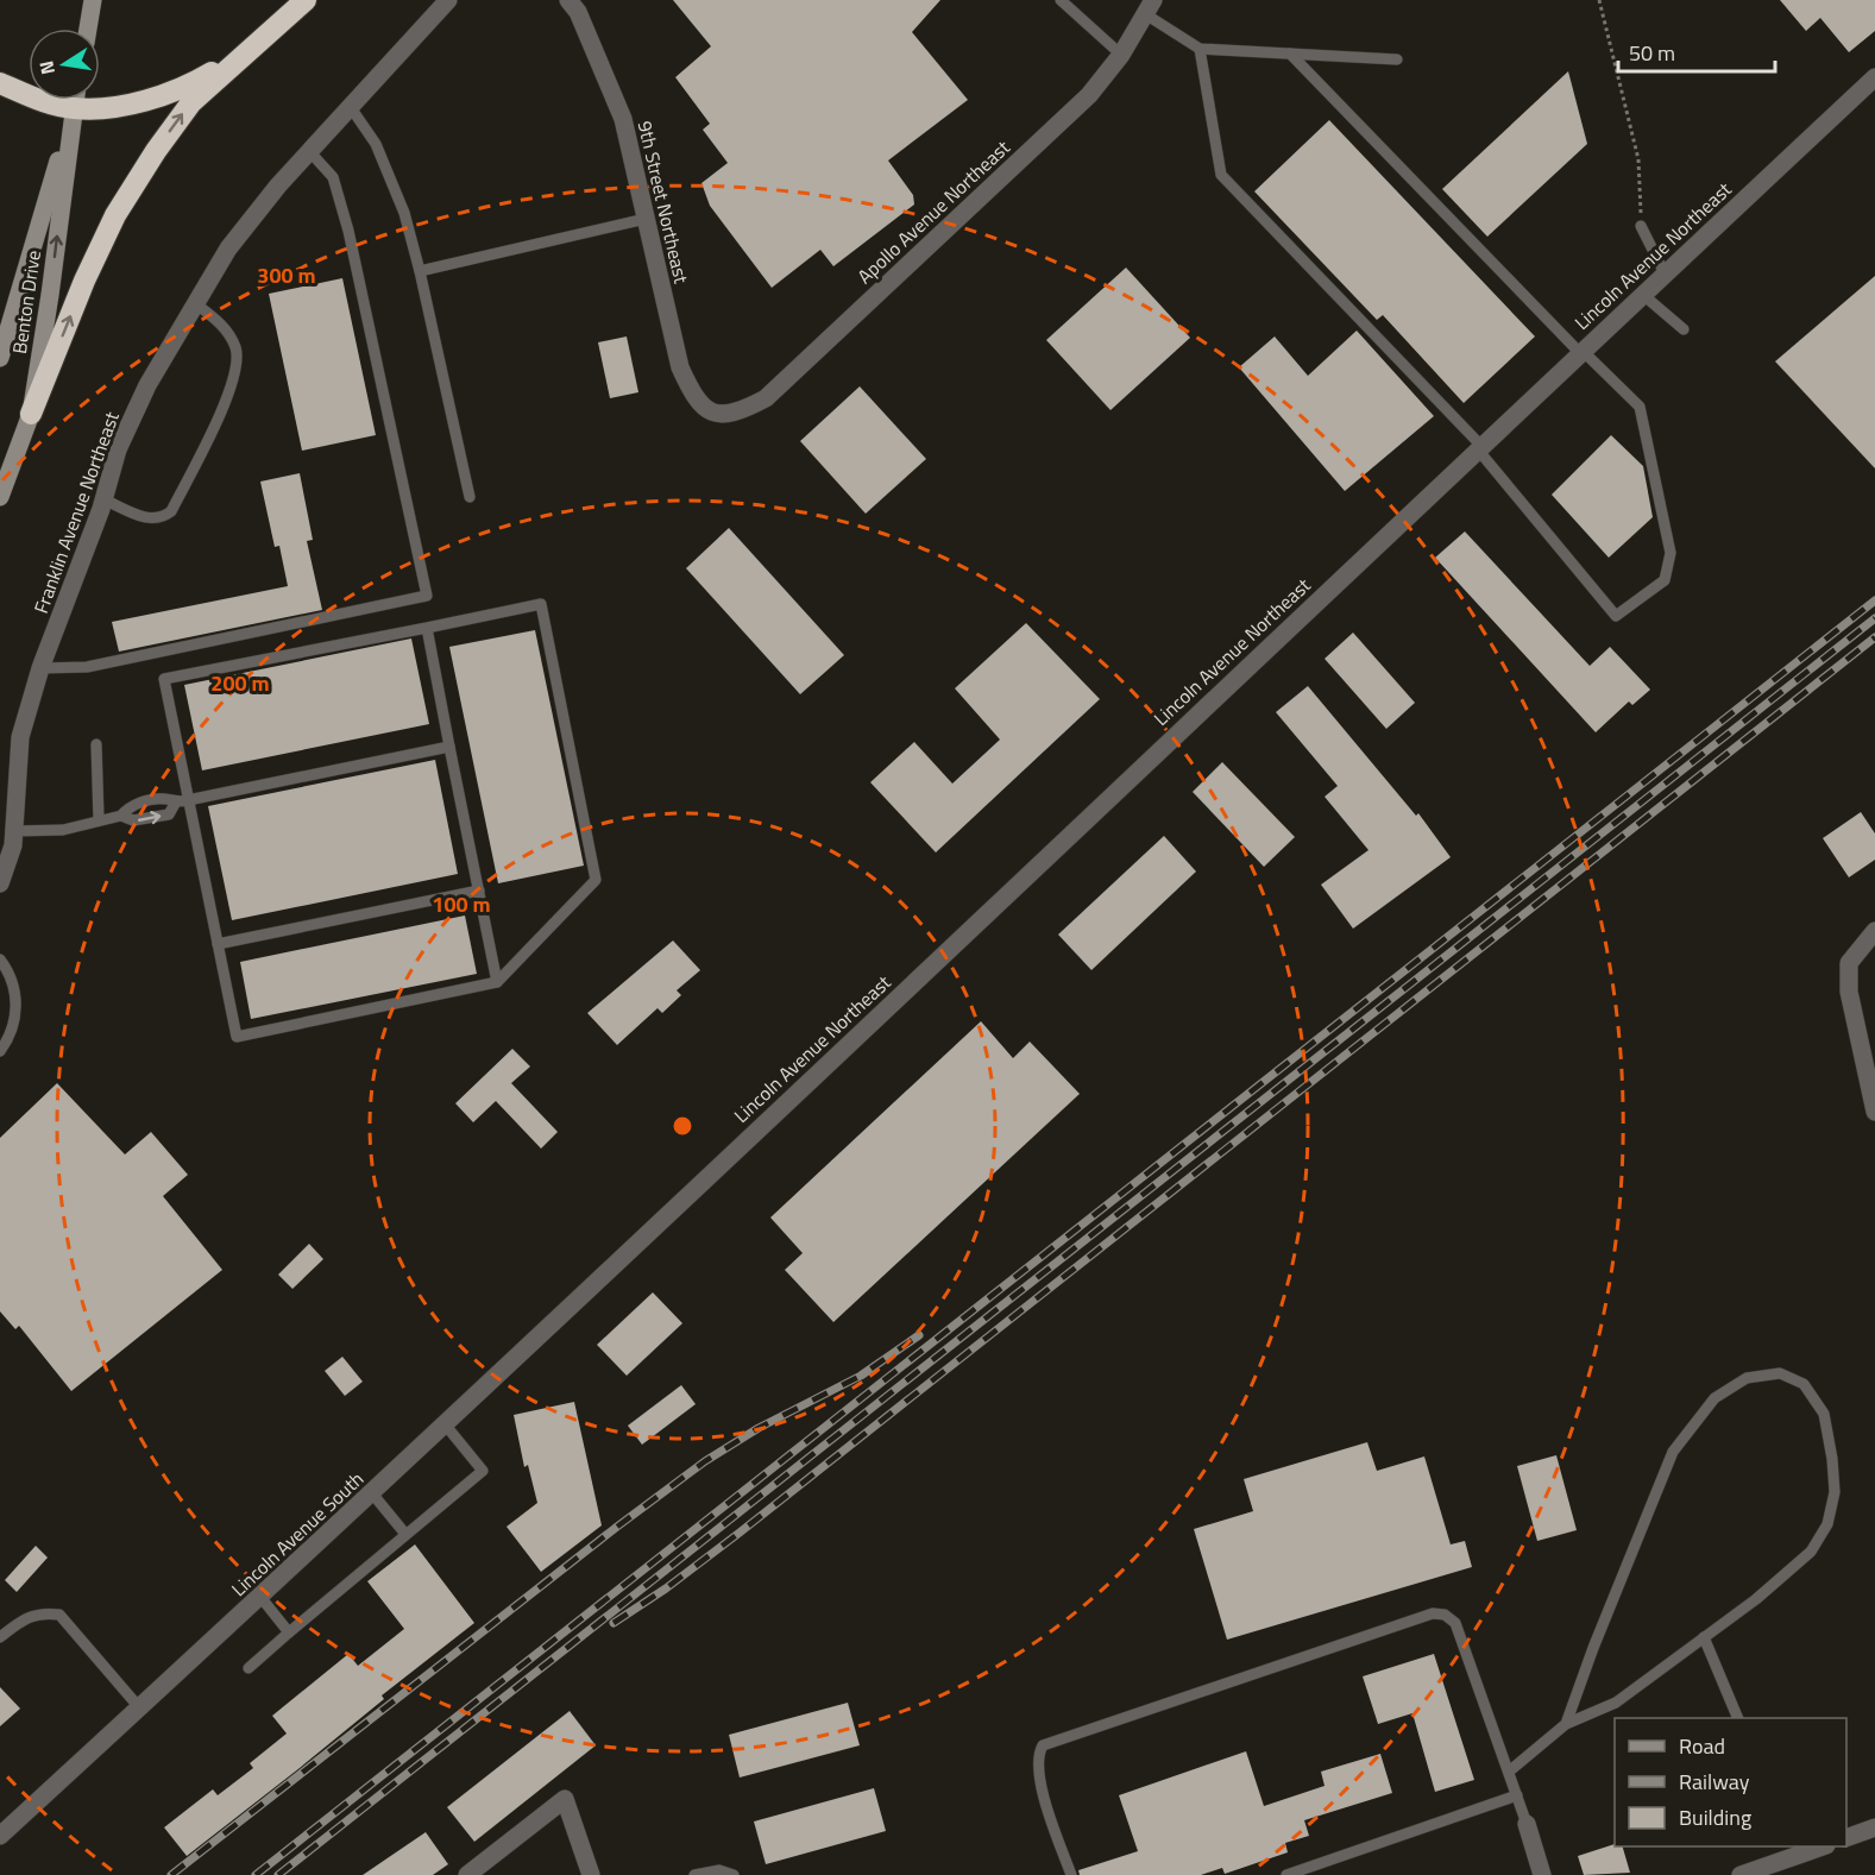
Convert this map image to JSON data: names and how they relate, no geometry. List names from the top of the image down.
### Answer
{
  "streets": {
    "main road": ["Benton Drive"],
    "street": [
      "9th Street Northeast",
      "Apollo Avenue Northeast",
      "Lincoln Avenue Northeast",
      "Franklin Avenue Northeast",
      "Lincoln Avenue South"
    ]
  },
  "crossings": [
    ["9th Street Northeast", "Apollo Avenue Northeast"],
    ["Lincoln Avenue Northeast", "Lincoln Avenue South"]
  ],
  "legend": ["Road", "Railway", "Building"],
  "scale_bar": "50 m",
  "north": "left",
  "rings": ["300 m", "200 m", "100 m"]
}
